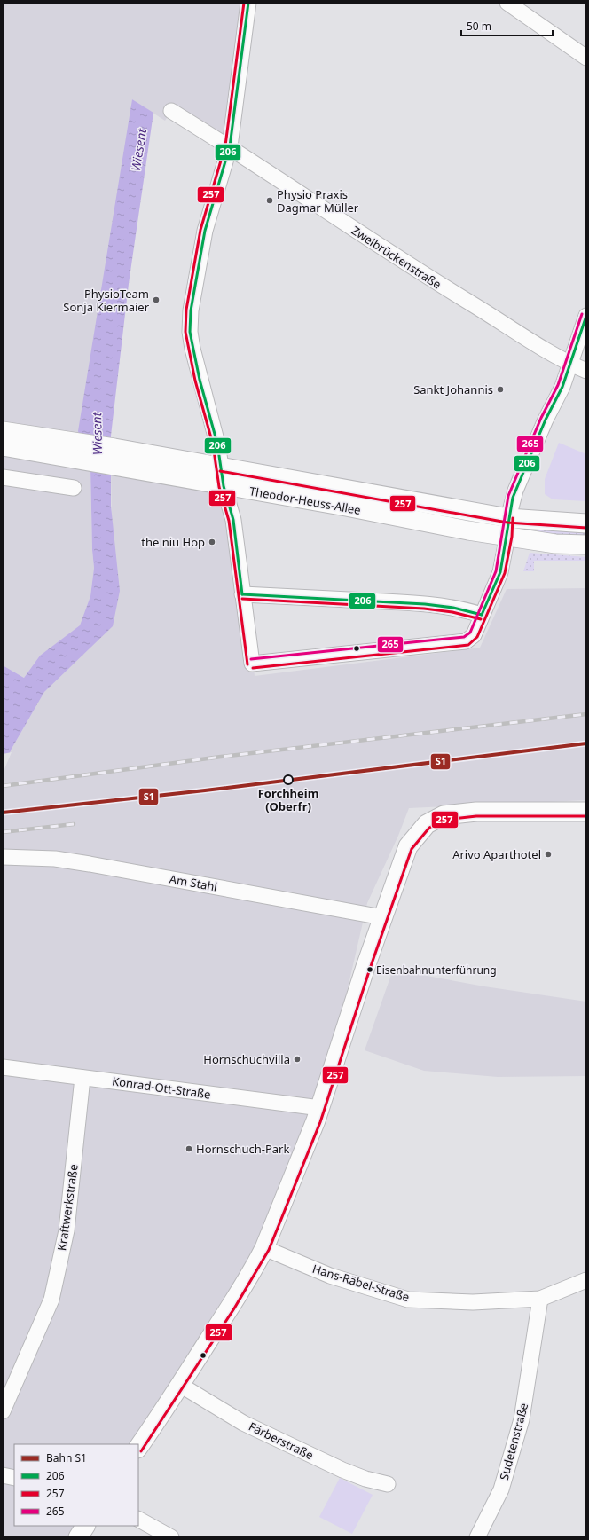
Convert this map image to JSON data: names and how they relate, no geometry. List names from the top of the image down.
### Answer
{
  "streets": {
    "main road": ["Theodor-Heuss-Allee"],
    "street": [
      "Zweibrückenstraße",
      "Am Stahl",
      "Konrad-Ott-Straße",
      "Kraftwerkstraße",
      "Hans-Räbel-Straße",
      "Färberstraße",
      "Sudetenstraße"
    ]
  },
  "crossings": [
    ["Konrad-Ott-Straße", "Kraftwerkstraße"],
    ["Hans-Räbel-Straße", "Sudetenstraße"]
  ],
  "water": ["Wiesent"],
  "places": [
    "Physio Praxis Dagmar Müller",
    "PhysioTeam Sonja Kiermaier",
    "Sankt Johannis",
    "the niu Hop",
    "Forchheim (Oberfr)",
    "Arivo Aparthotel",
    "Eisenbahnunterführung",
    "Hornschuchvilla",
    "Hornschuch-Park"
  ],
  "lines": [
    "transit line 206",
    "transit line 257",
    "transit line 265",
    "rail line S1"
  ],
  "legend": [
    "Bahn S1",
    "206",
    "257",
    "265"
  ],
  "scale_bar": "50 m"
}
